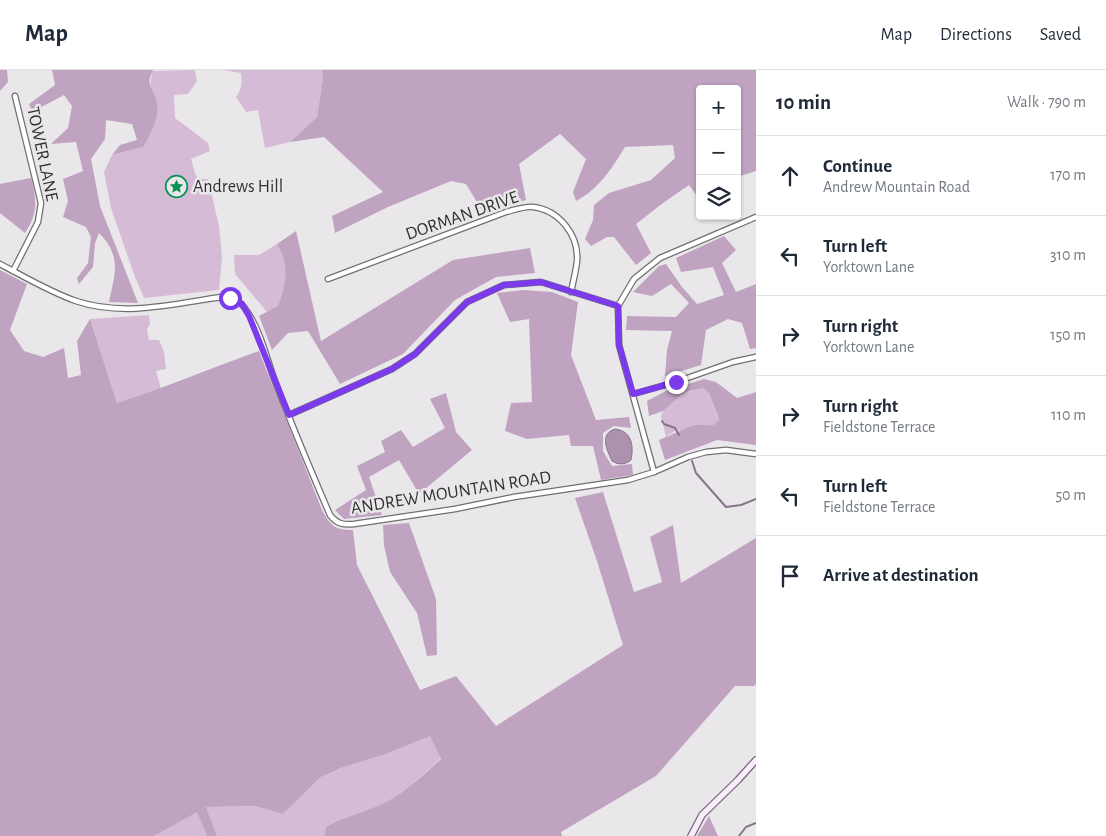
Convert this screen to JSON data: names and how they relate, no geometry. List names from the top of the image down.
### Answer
{
  "streets": {
    "street": ["TOWER LANE", "DORMAN DRIVE", "ANDREW MOUNTAIN ROAD"]
  },
  "crossings": [
    ["TOWER LANE", "ANDREW MOUNTAIN ROAD"]
  ],
  "places": {
    "place": ["Andrews Hill"]
  },
  "page": {
    "header": "Map",
    "nav": ["Map", "Directions", "Saved"],
    "heading": ["10 min", "Walk · 790 m"],
    "map_buttons": ["+", "−"],
    "list": [
      ["Continue", "Andrew Mountain Road", "170 m"],
      ["Turn left", "Yorktown Lane", "310 m"],
      ["Turn right", "Yorktown Lane", "150 m"],
      ["Turn right", "Fieldstone Terrace", "110 m"],
      ["Turn left", "Fieldstone Terrace", "50 m"],
      "Arrive at destination"
    ]
  }
}
